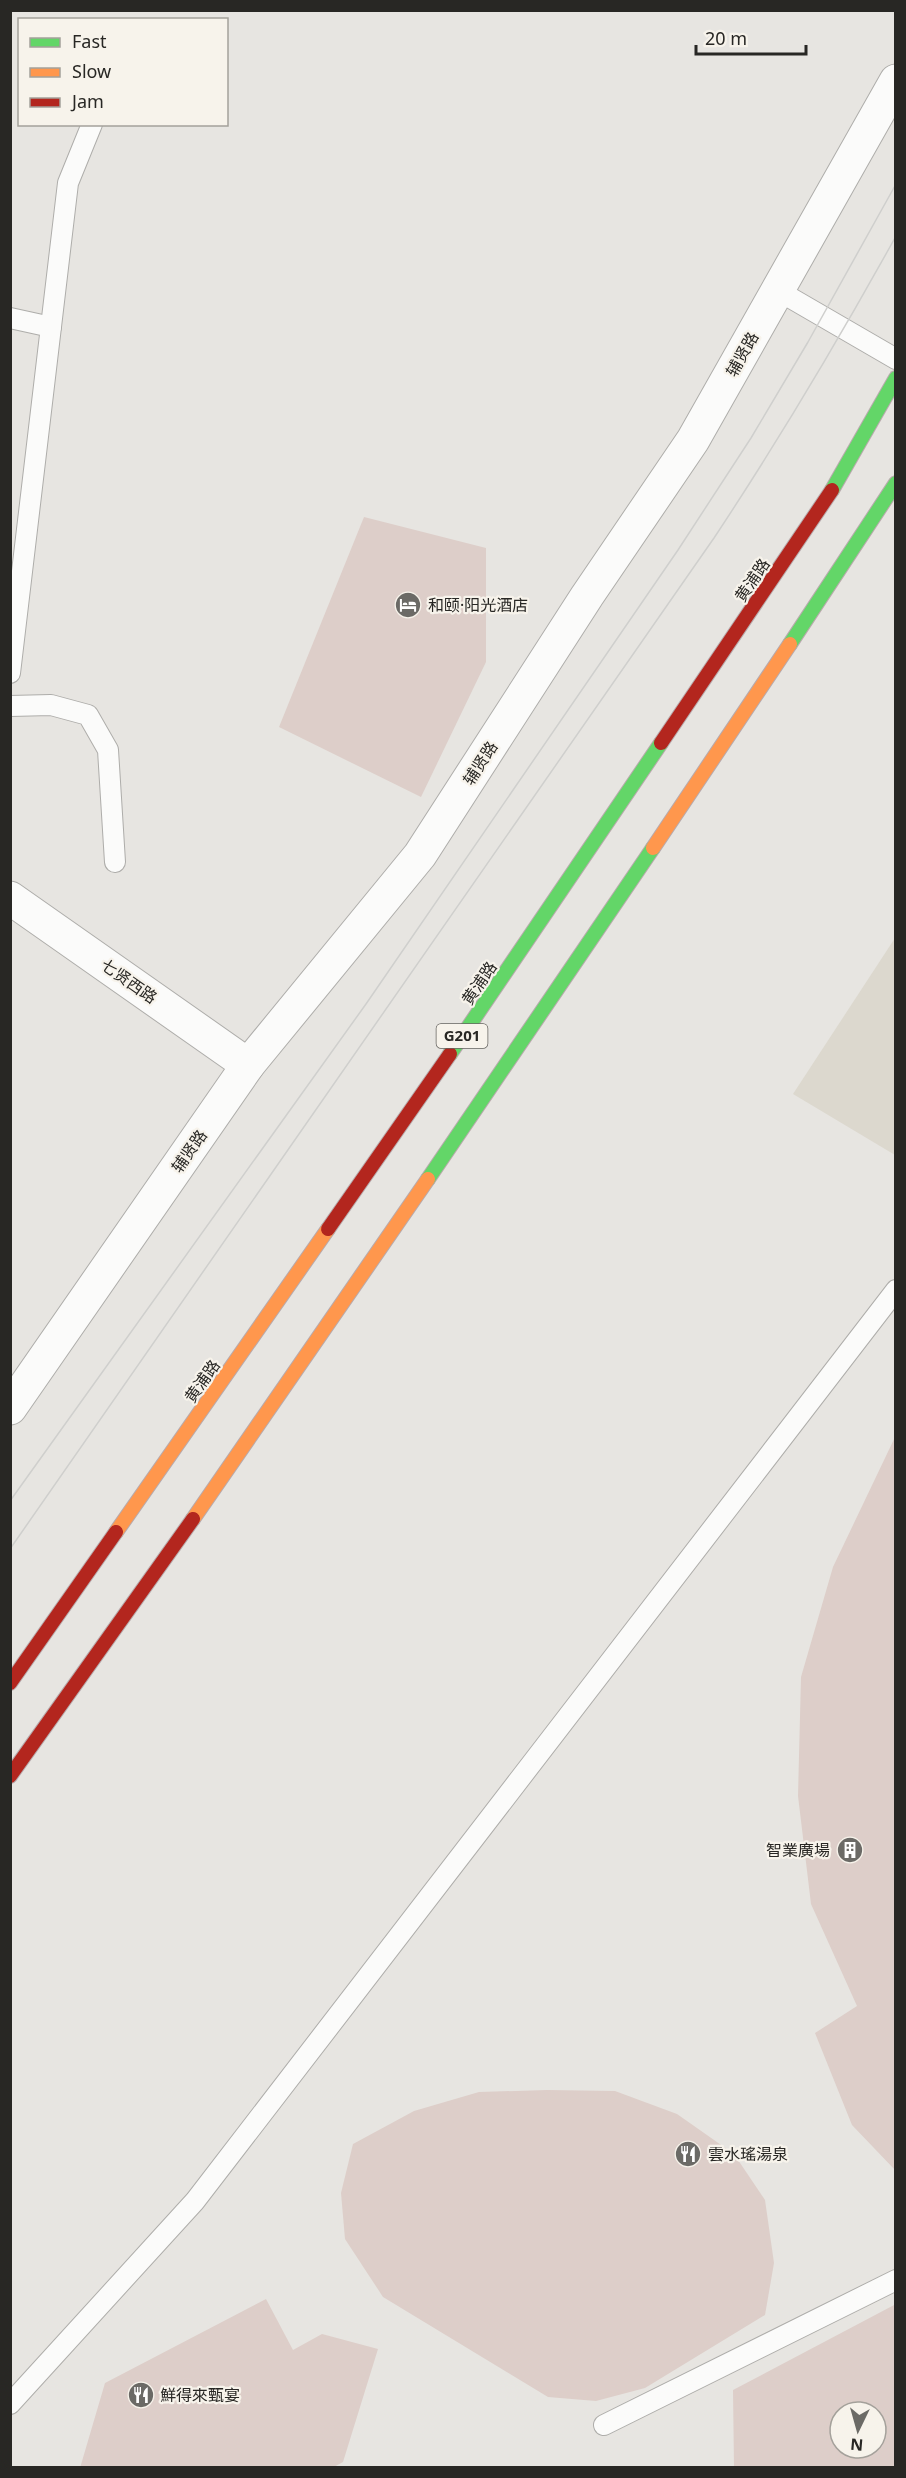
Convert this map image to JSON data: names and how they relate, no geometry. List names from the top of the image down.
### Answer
{
  "streets": {
    "highway": ["黄浦路", "G201"],
    "street": ["辅贤路", "七贤西路"]
  },
  "crossings": [
    ["辅贤路", "七贤西路"]
  ],
  "places": {
    "hotel": ["和颐·阳光酒店"],
    "building": ["智業廣場"],
    "restaurant": ["雲水瑤湯泉", "鮮得來甄宴"]
  },
  "legend": ["Fast", "Slow", "Jam"],
  "scale_bar": "20 m",
  "north": "bottom"
}
